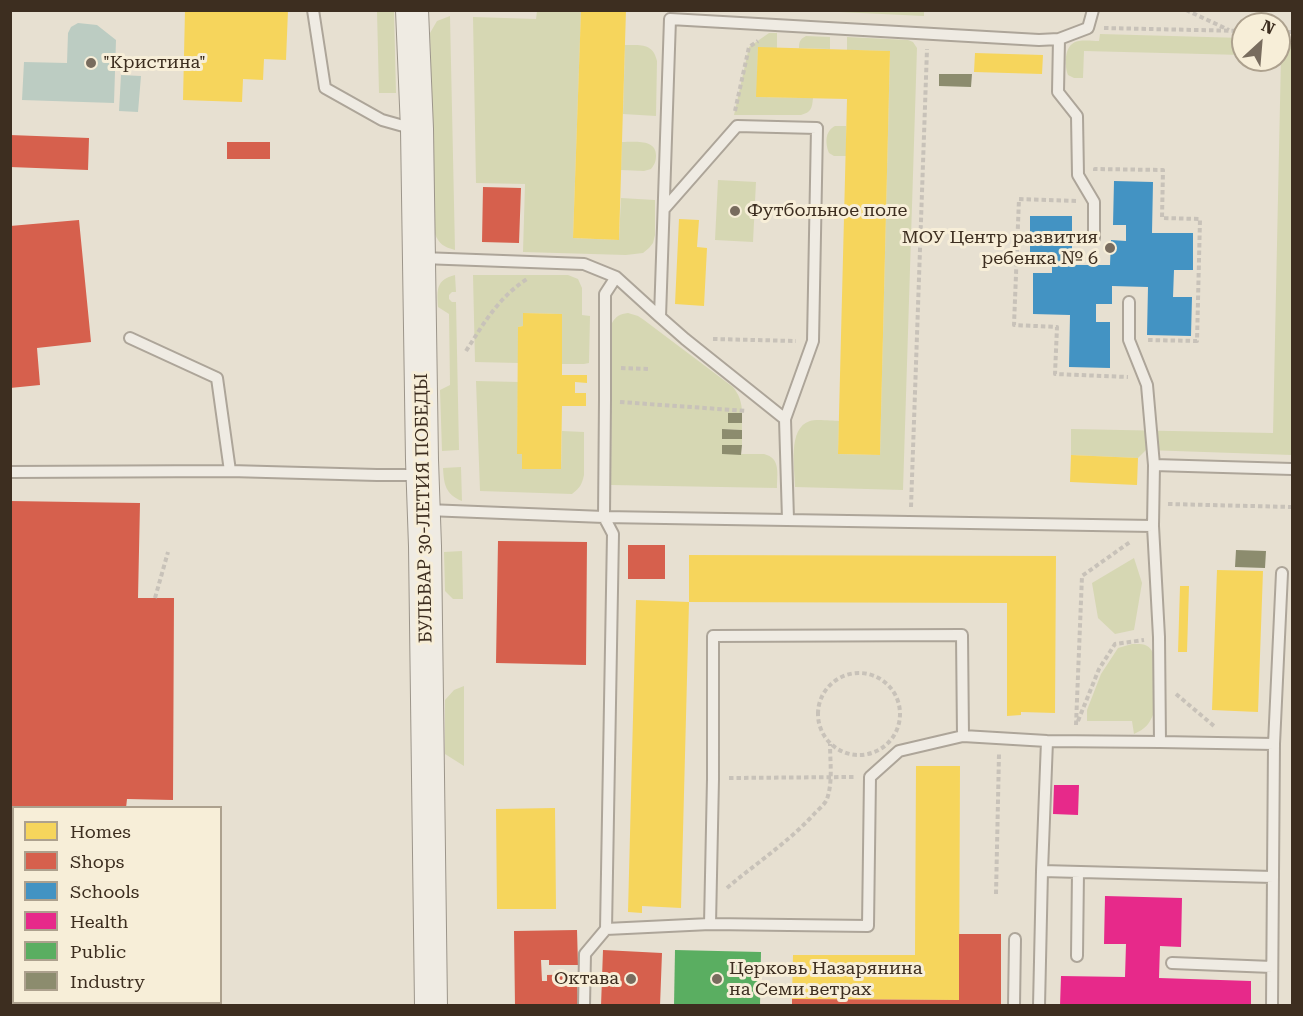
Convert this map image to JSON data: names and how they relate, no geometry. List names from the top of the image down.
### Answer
{
  "streets": {
    "main road": ["БУЛЬВАР 30-ЛЕТИЯ ПОБЕДЫ"]
  },
  "places": [
    "\"Кристина\"",
    "Футбольное поле",
    "МОУ Центр развития ребенка № 6",
    "Октава",
    "Церковь Назарянина на Семи ветрах"
  ],
  "legend": [
    "Homes",
    "Shops",
    "Schools",
    "Health",
    "Public",
    "Industry"
  ],
  "north": "top right"
}
